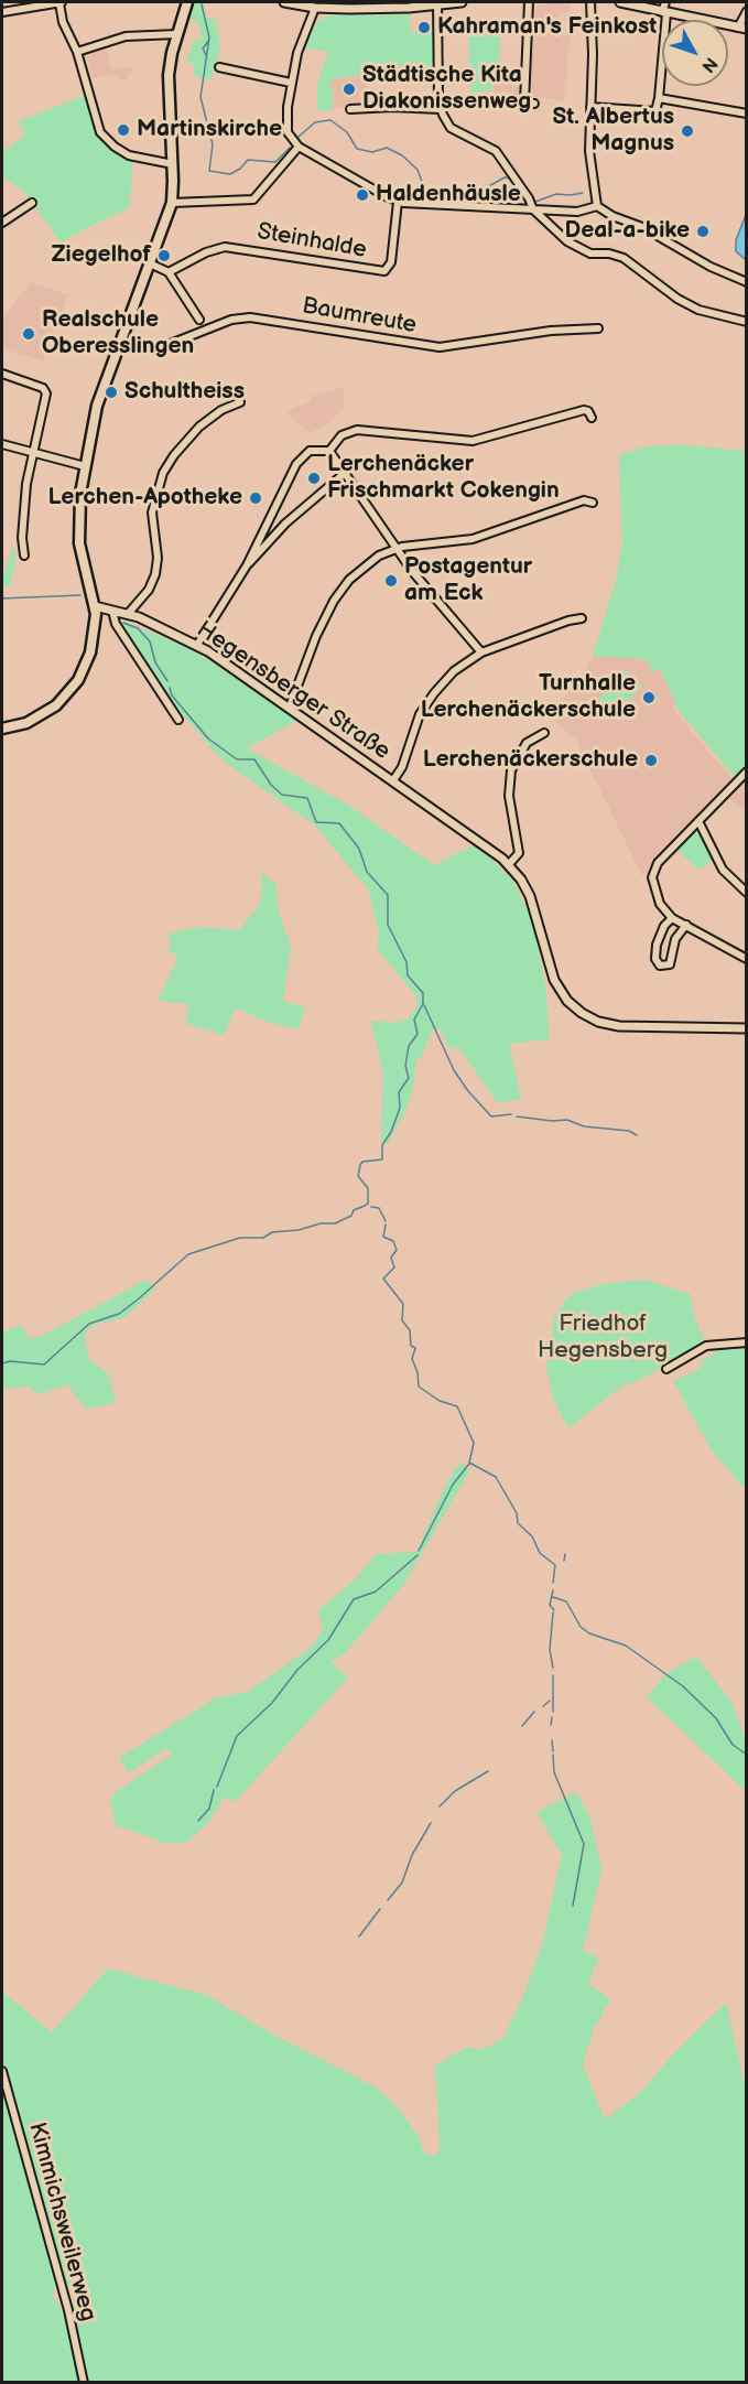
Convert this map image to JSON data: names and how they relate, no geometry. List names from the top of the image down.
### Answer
{
  "streets": {
    "street": [
      "Steinhalde",
      "Baumreute",
      "Hegensberger Straße",
      "Kimmichsweilerweg"
    ]
  },
  "parks": ["Friedhof Hegensberg"],
  "places": [
    "Kahraman's Feinkost",
    "Städtische Kita Diakonissenweg",
    "Martinskirche",
    "St. Albertus Magnus",
    "Haldenhäusle",
    "Deal-a-bike",
    "Ziegelhof",
    "Realschule Oberesslingen",
    "Schultheiss",
    "Lerchenäcker Frischmarkt Cokengin",
    "Lerchen-Apotheke",
    "Postagentur am Eck",
    "Turnhalle Lerchenäckerschule",
    "Lerchenäckerschule"
  ],
  "north": "bottom right"
}
